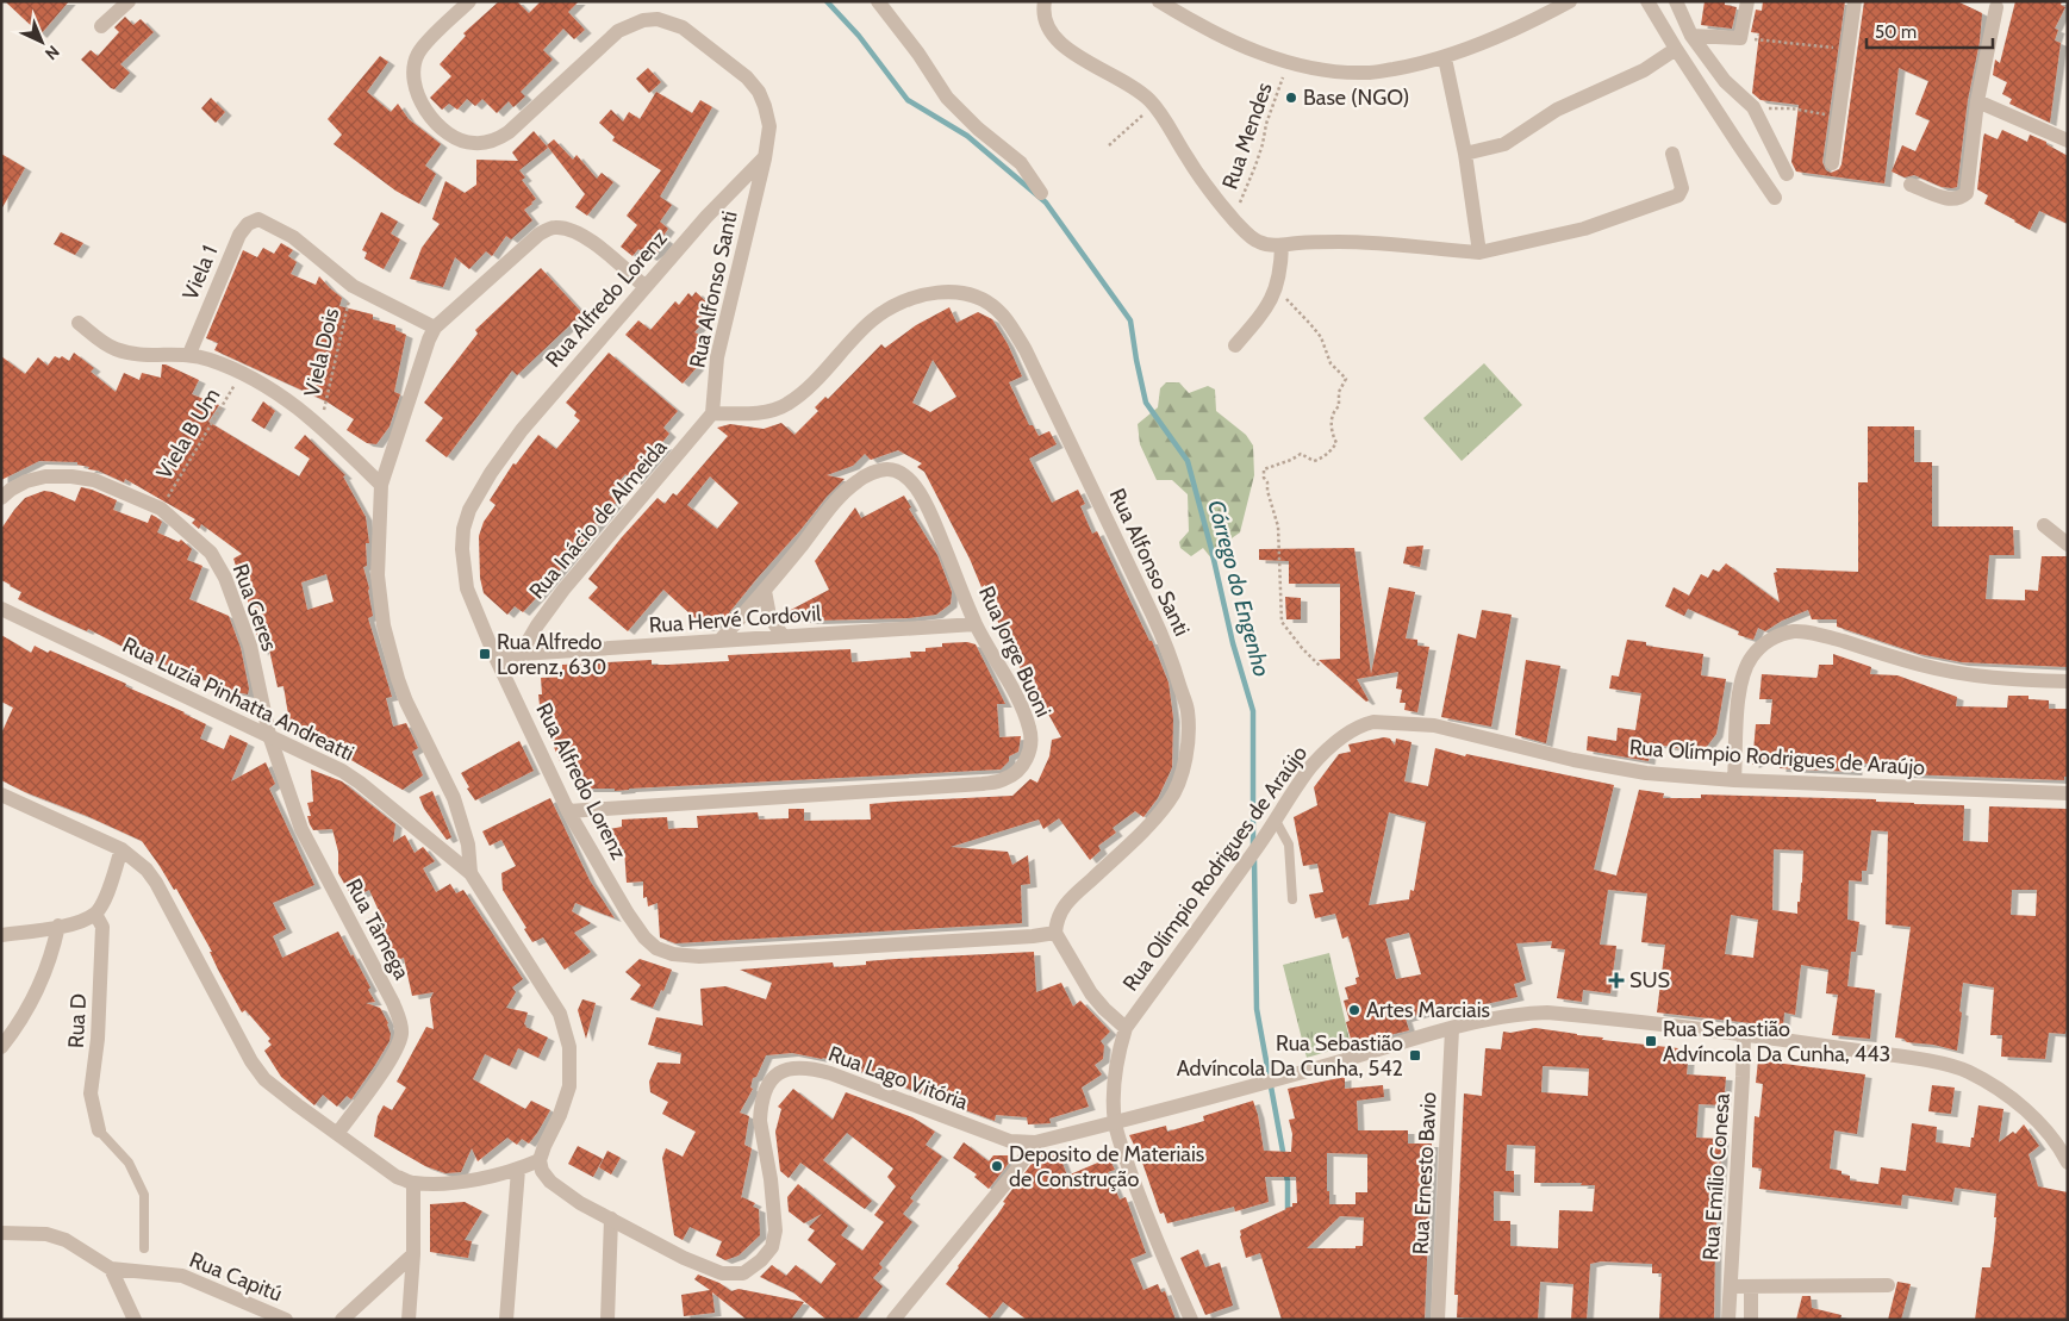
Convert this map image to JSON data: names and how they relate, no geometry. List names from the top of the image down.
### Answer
{
  "streets": {
    "street": [
      "Viela 1",
      "Rua Alfonso Santi",
      "Rua Alfredo Lorenz",
      "Rua Inácio de Almeida",
      "Rua Geres",
      "Rua Hervé Cordovil",
      "Rua Jorge Buoni",
      "Rua Luzia Pinhatta Andreatti",
      "Rua Olímpio Rodrigues de Araújo",
      "Rua Tâmega",
      "Rua D",
      "Rua Lago Vitória",
      "Rua Ernesto Bavio",
      "Rua Emílio Conesa",
      "Rua Capitú"
    ],
    "path": ["Rua Mendes", "Viela Dois", "Viela B Um"]
  },
  "crossings": [
    ["Viela 1", "Viela Dois"],
    ["Rua Alfonso Santi", "Rua Alfredo Lorenz"],
    ["Rua Alfonso Santi", "Rua Inácio de Almeida"],
    ["Rua Alfredo Lorenz", "Rua Hervé Cordovil"],
    ["Rua Alfredo Lorenz", "Rua Jorge Buoni"],
    ["Viela B Um", "Rua Geres"],
    ["Rua Inácio de Almeida", "Rua Hervé Cordovil"],
    ["Rua Geres", "Rua Luzia Pinhatta Andreatti"],
    ["Rua Geres", "Rua Tâmega"],
    ["Rua Hervé Cordovil", "Rua Jorge Buoni"],
    ["Rua Luzia Pinhatta Andreatti", "Rua Tâmega"],
    ["Rua Olímpio Rodrigues de Araújo", "Rua Lago Vitória"],
    ["Rua Lago Vitória", "Rua Ernesto Bavio"],
    ["Rua Lago Vitória", "Rua Emílio Conesa"]
  ],
  "water": ["Córrego do Engenho"],
  "places": {
    "other": ["Base (NGO)", "Artes Marciais", "Deposito de Materiais de Construção"],
    "transit": ["Rua Alfredo Lorenz, 630", "Rua Sebastião Advíncola Da Cunha, 443", "Rua Sebastião Advíncola Da Cunha, 542"],
    "health": ["SUS"]
  },
  "scale_bar": "50 m",
  "north": "bottom right"
}
